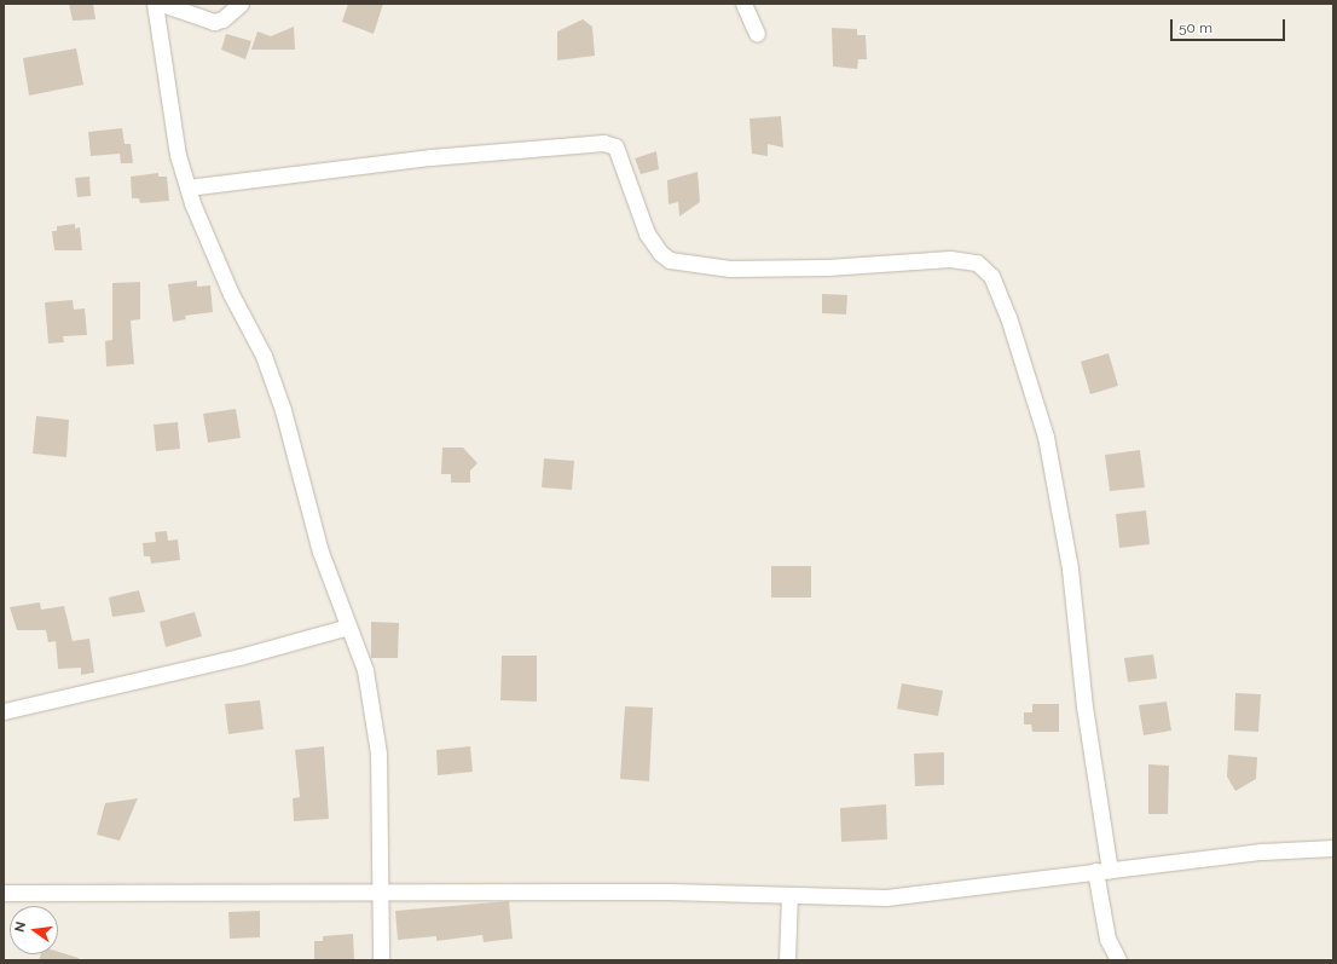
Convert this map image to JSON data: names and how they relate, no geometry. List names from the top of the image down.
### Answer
{
  "scale_bar": "50 m",
  "north": "left"
}
